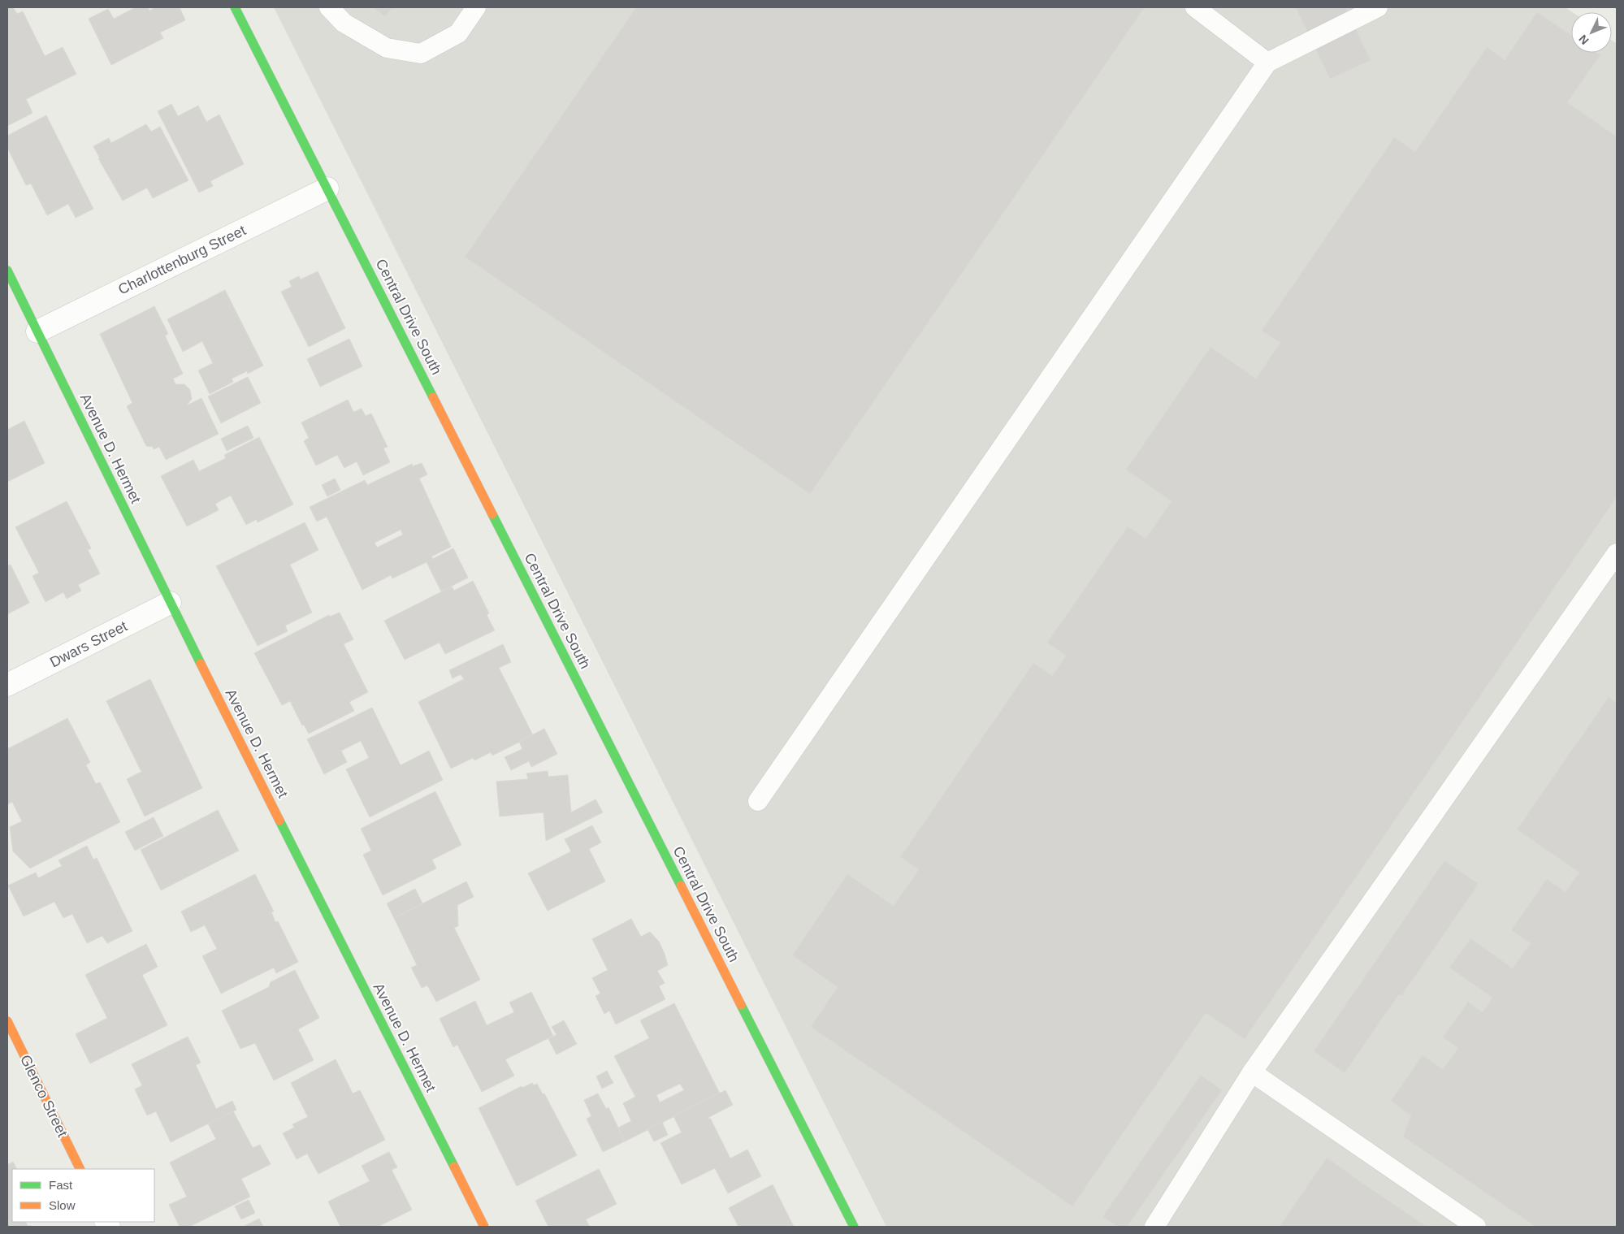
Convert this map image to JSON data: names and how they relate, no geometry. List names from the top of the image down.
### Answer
{
  "streets": {
    "street": [
      "Charlottenburg Street",
      "Central Drive South",
      "Avenue D. Hermet",
      "Dwars Street",
      "Glenco Street"
    ]
  },
  "crossings": [
    ["Charlottenburg Street", "Central Drive South"],
    ["Charlottenburg Street", "Avenue D. Hermet"],
    ["Avenue D. Hermet", "Dwars Street"]
  ],
  "legend": ["Fast", "Slow"],
  "north": "bottom left"
}
